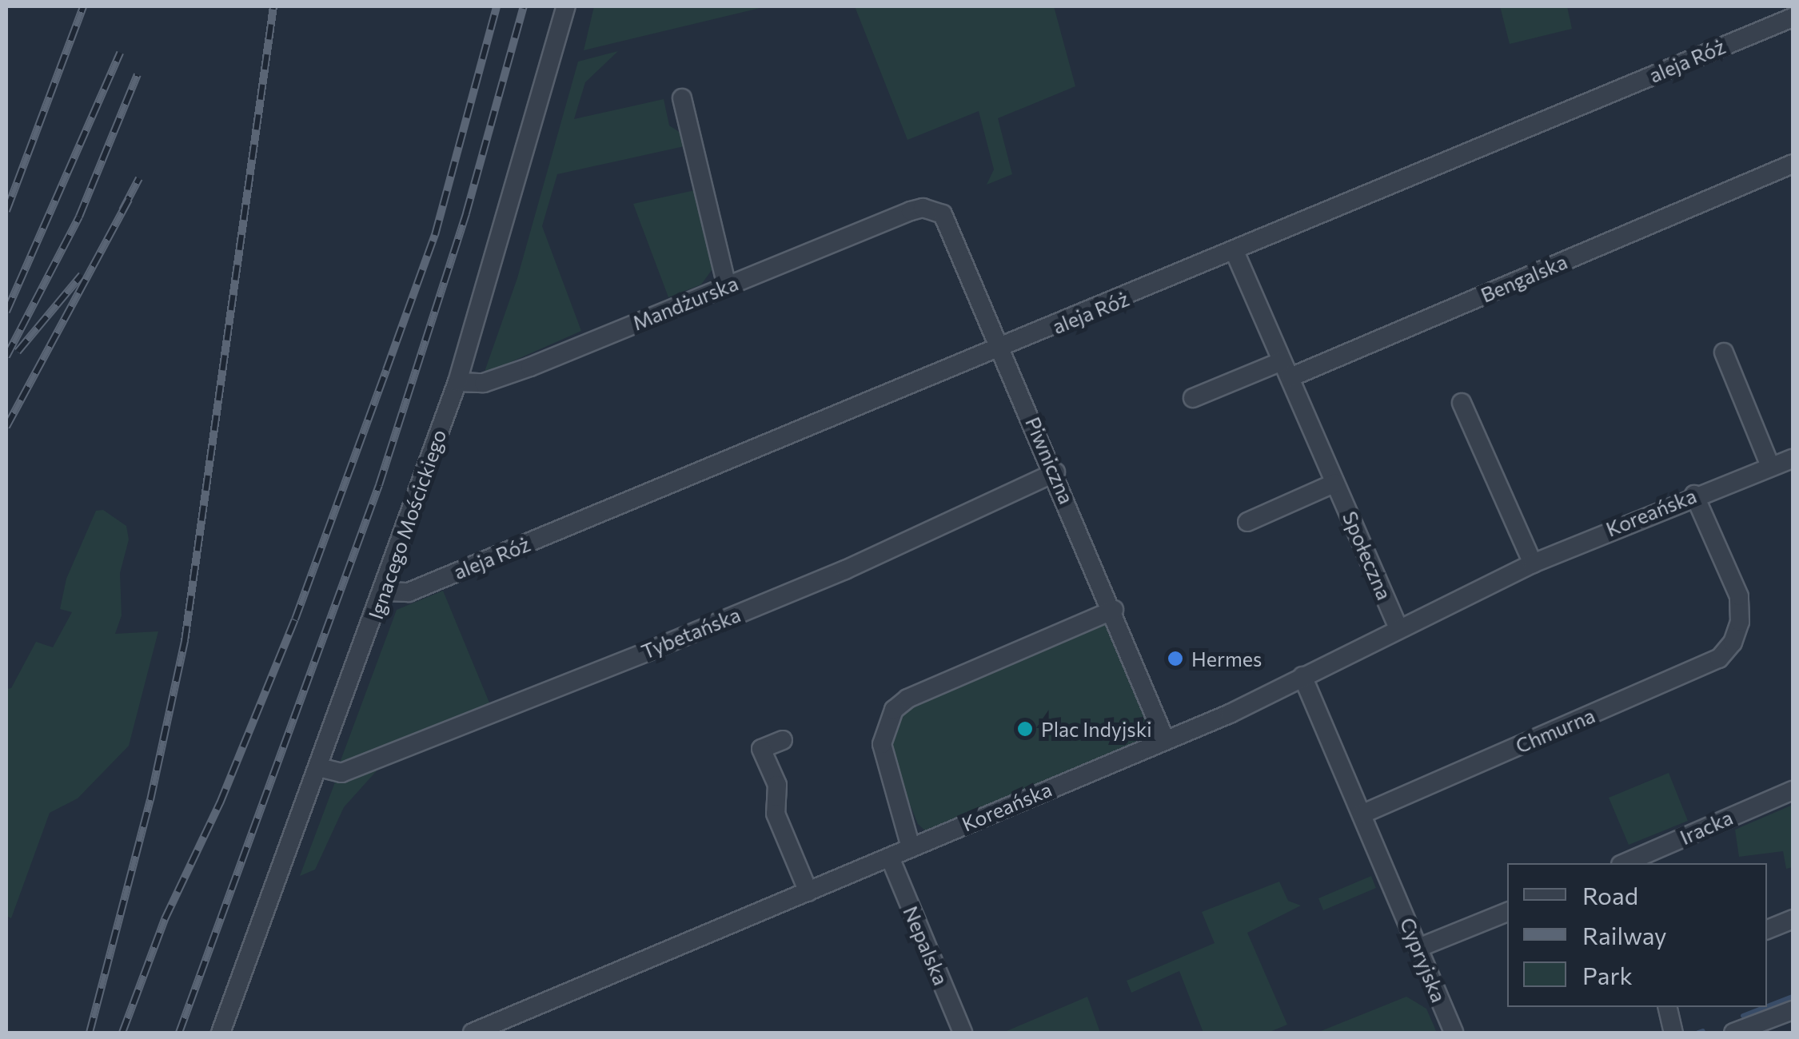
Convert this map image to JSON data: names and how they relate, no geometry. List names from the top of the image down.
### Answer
{
  "streets": {
    "street": [
      "aleja Róż",
      "Bengalska",
      "Mandżurska",
      "Piwniczna",
      "Koreańska",
      "Ignacego Mościckiego",
      "Społeczna",
      "Tybetańska",
      "Chmurna",
      "Iracka",
      "Nepalska",
      "Cypryjska"
    ]
  },
  "crossings": [
    ["aleja Róż", "Piwniczna"],
    ["aleja Róż", "Ignacego Mościckiego"],
    ["aleja Róż", "Społeczna"],
    ["Bengalska", "Społeczna"],
    ["Mandżurska", "Piwniczna"],
    ["Mandżurska", "Ignacego Mościckiego"],
    ["Piwniczna", "Koreańska"],
    ["Piwniczna", "Tybetańska"],
    ["Koreańska", "Społeczna"],
    ["Koreańska", "Chmurna"],
    ["Koreańska", "Nepalska"],
    ["Ignacego Mościckiego", "Tybetańska"],
    ["Chmurna", "Cypryjska"]
  ],
  "places": ["Hermes", "Plac Indyjski"],
  "legend": ["Road", "Railway", "Park"]
}
